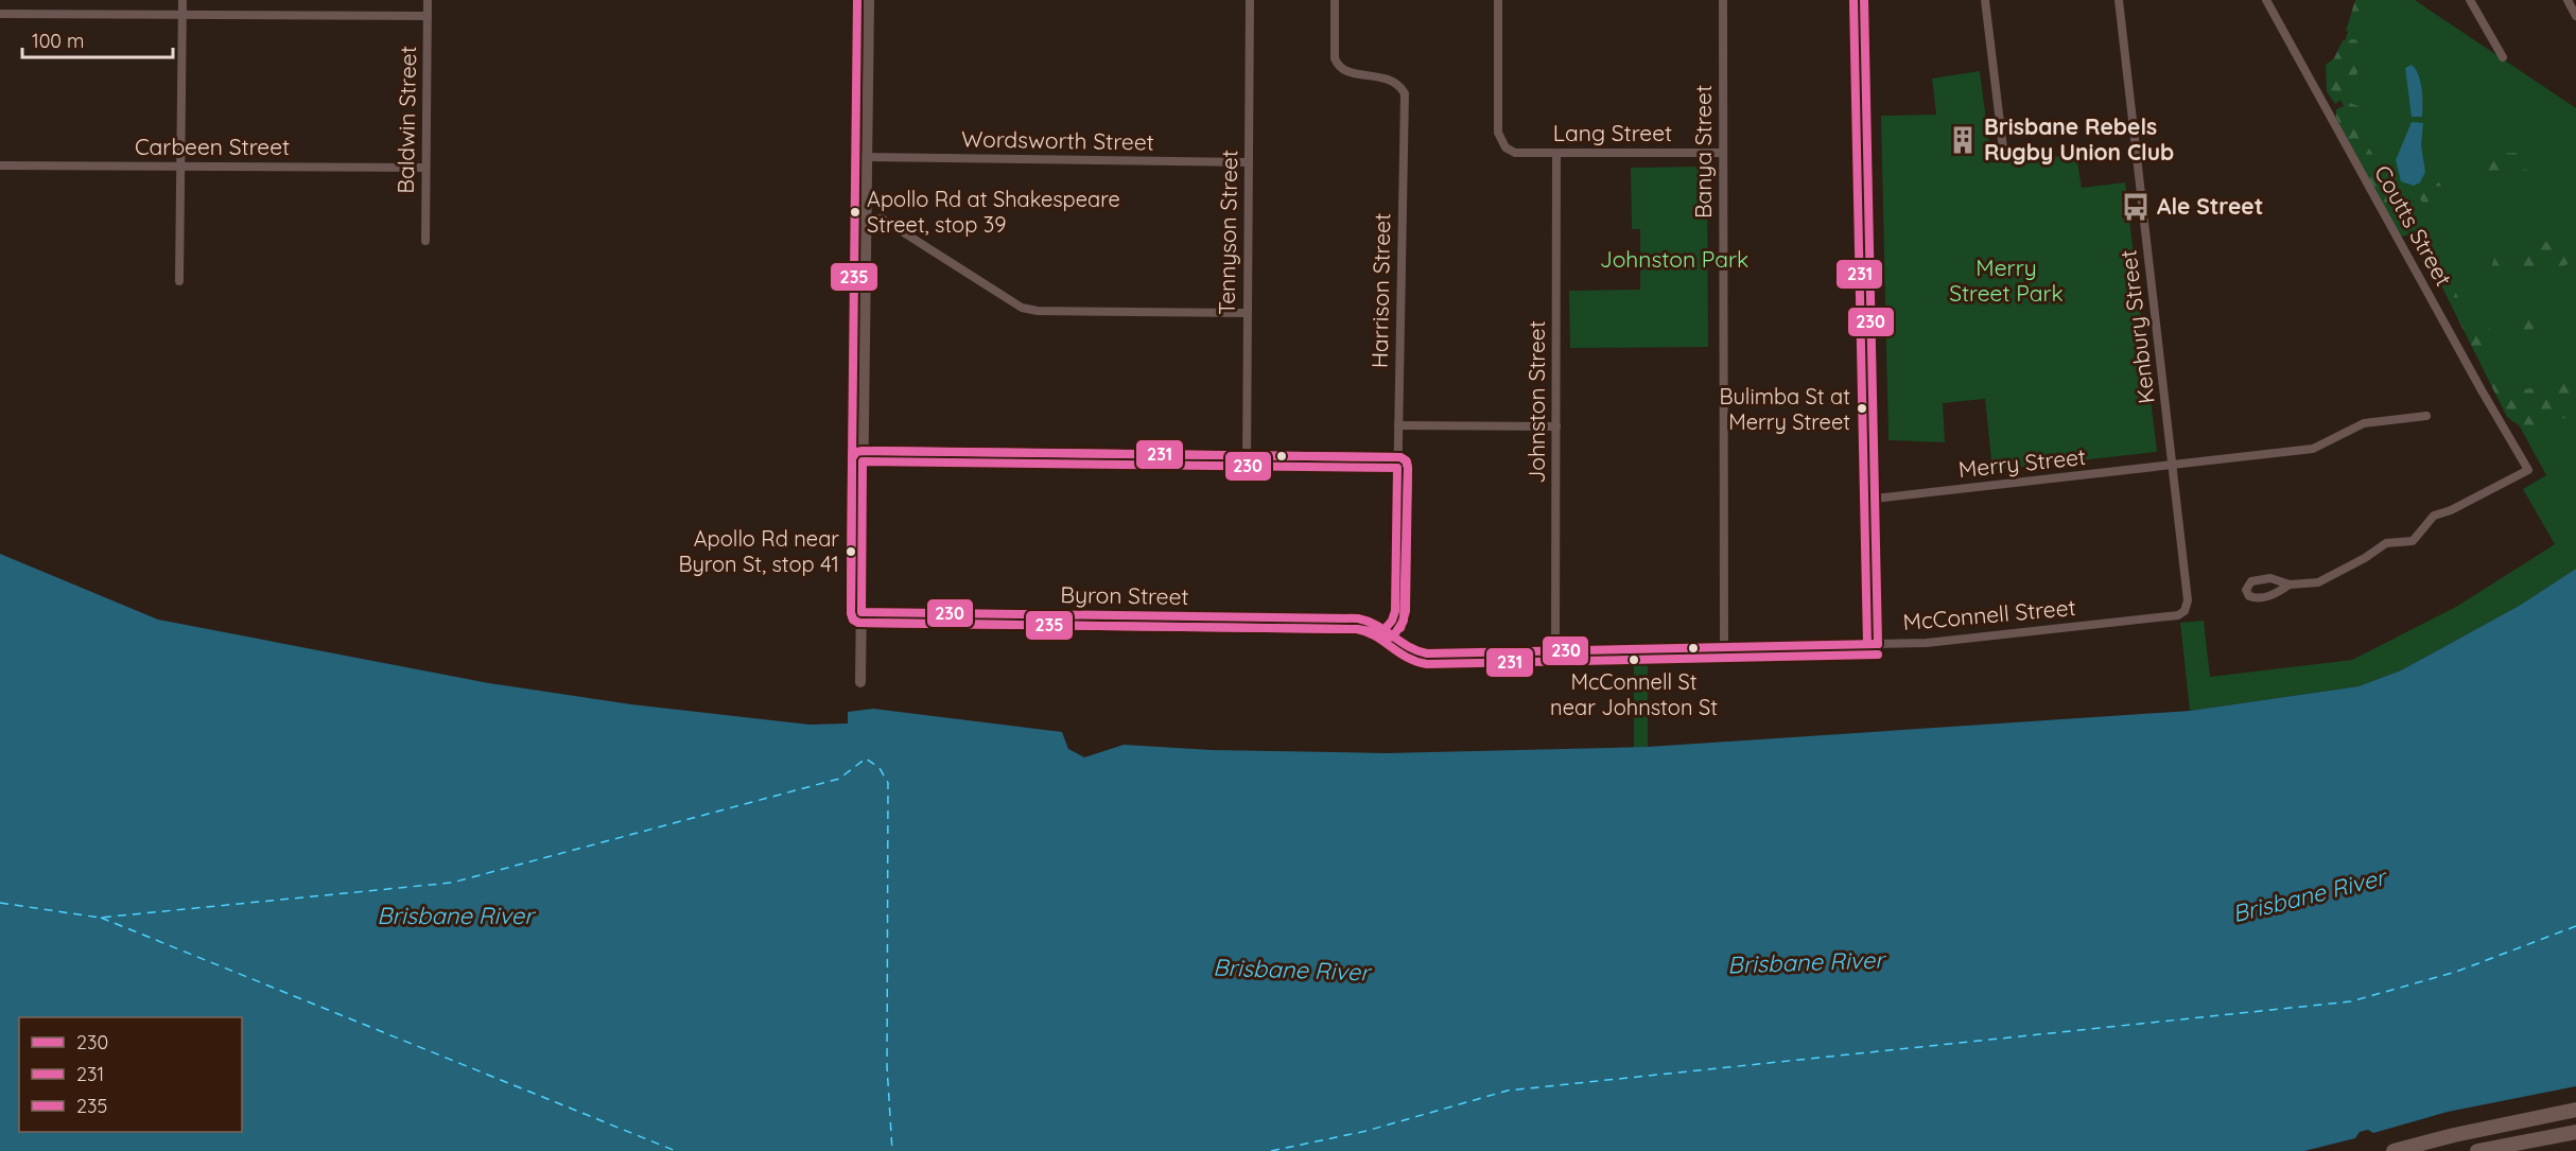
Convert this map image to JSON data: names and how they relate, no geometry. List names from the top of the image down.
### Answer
{
  "streets": {
    "street": [
      "Baldwin Street",
      "Lang Street",
      "Wordsworth Street",
      "Carbeen Street",
      "Banya Street",
      "Coutts Street",
      "Tennyson Street",
      "Harrison Street",
      "Kenbury Street",
      "Johnston Street",
      "Merry Street",
      "Byron Street",
      "McConnell Street"
    ]
  },
  "crossings": [
    ["Baldwin Street", "Carbeen Street"],
    ["Lang Street", "Banya Street"],
    ["Lang Street", "Johnston Street"],
    ["Wordsworth Street", "Tennyson Street"],
    ["Banya Street", "McConnell Street"],
    ["Harrison Street", "Byron Street"],
    ["Harrison Street", "McConnell Street"],
    ["Kenbury Street", "Merry Street"],
    ["Kenbury Street", "McConnell Street"],
    ["Johnston Street", "McConnell Street"],
    ["Byron Street", "McConnell Street"]
  ],
  "water": ["Brisbane River"],
  "parks": ["Johnston Park", "Merry Street Park"],
  "places": {
    "building": ["Brisbane Rebels Rugby Union Club"],
    "bus stop": ["Ale Street"],
    "other": [
      "Apollo Rd at Shakespeare Street, stop 39",
      "Bulimba St at Merry Street",
      "Apollo Rd near Byron St, stop 41",
      "McConnell St near Johnston St"
    ]
  },
  "lines": ["transit line 230", "transit line 231", "transit line 235"],
  "legend": ["230", "231", "235"],
  "scale_bar": "100 m"
}
